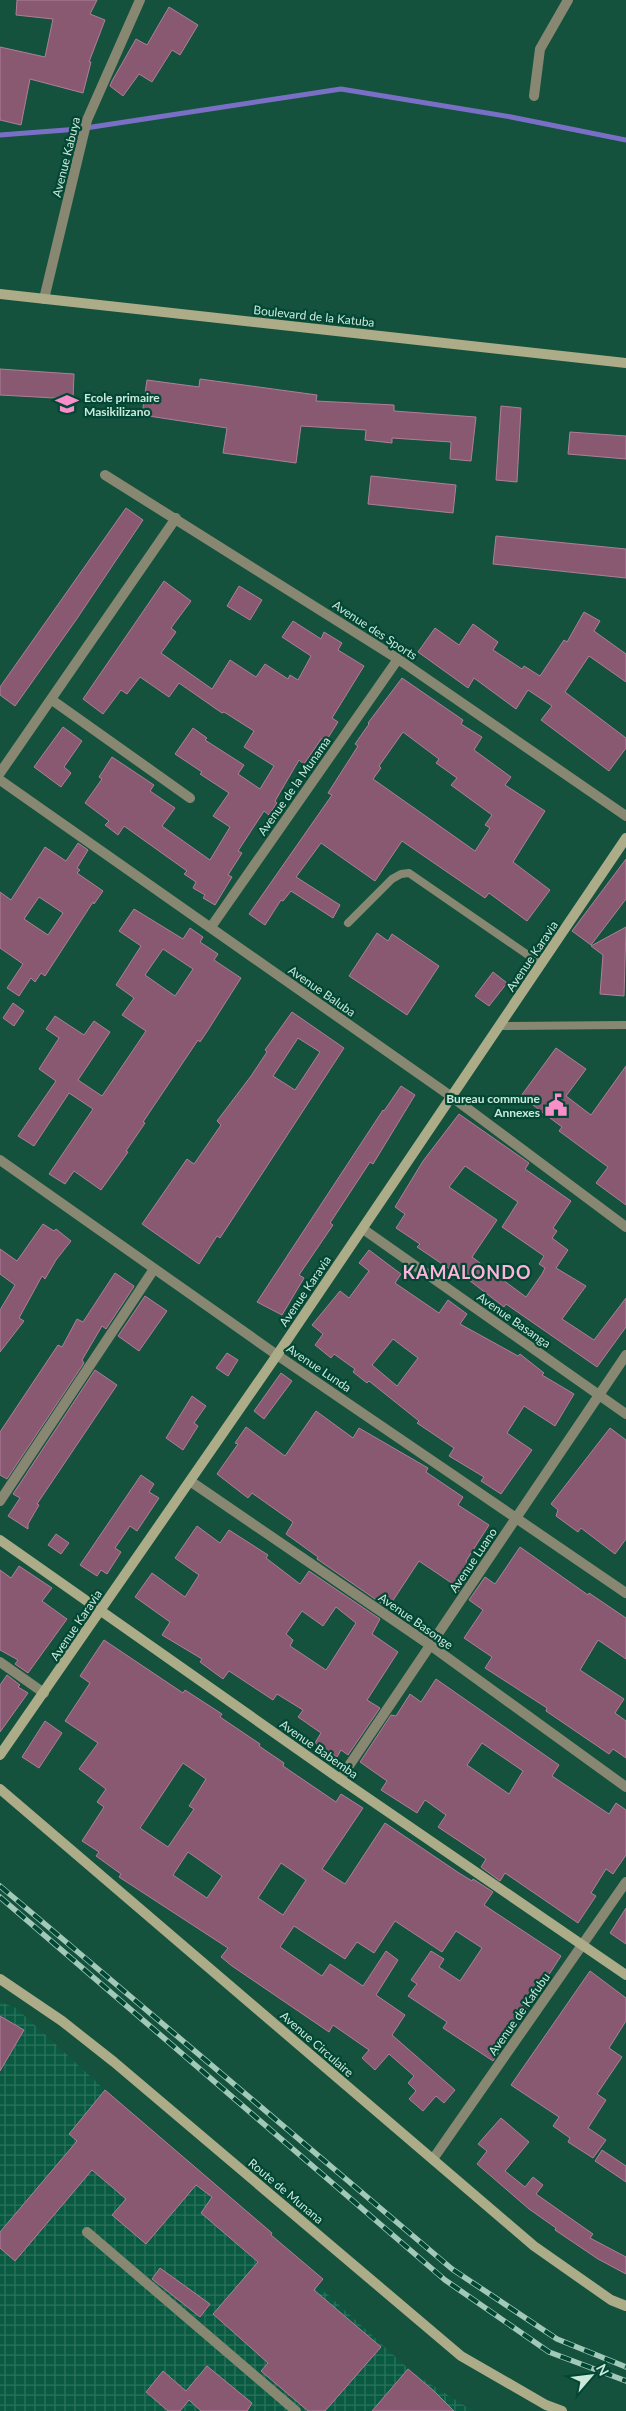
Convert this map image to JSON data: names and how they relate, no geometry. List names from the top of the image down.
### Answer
{
  "streets": {
    "street": [
      "Avenue Kabuya",
      "Boulevard de la Katuba",
      "Avenue des Sports",
      "Avenue de la Munama",
      "Avenue Karavia",
      "Avenue Baluba",
      "Avenue Basanga",
      "Avenue Lunda",
      "Avenue Luano",
      "Avenue Basonge",
      "Avenue Babemba",
      "Avenue de Kafubu",
      "Avenue Circulaire",
      "Route de Munana"
    ]
  },
  "crossings": [
    ["Avenue Kabuya", "Boulevard de la Katuba"],
    ["Avenue des Sports", "Avenue de la Munama"],
    ["Avenue de la Munama", "Avenue Baluba"],
    ["Avenue Karavia", "Avenue Baluba"],
    ["Avenue Karavia", "Avenue Basanga"],
    ["Avenue Karavia", "Avenue Lunda"],
    ["Avenue Karavia", "Avenue Basonge"],
    ["Avenue Karavia", "Avenue Babemba"],
    ["Avenue Basanga", "Avenue Luano"],
    ["Avenue Lunda", "Avenue Luano"],
    ["Avenue Luano", "Avenue Basonge"],
    ["Avenue Luano", "Avenue Babemba"],
    ["Avenue Babemba", "Avenue de Kafubu"],
    ["Avenue de Kafubu", "Avenue Circulaire"]
  ],
  "districts": ["KAMALONDO"],
  "places": {
    "school or university": ["Ecole primaire Masikilizano"],
    "public building": ["Bureau commune Annexes"]
  },
  "north": "top right"
}
